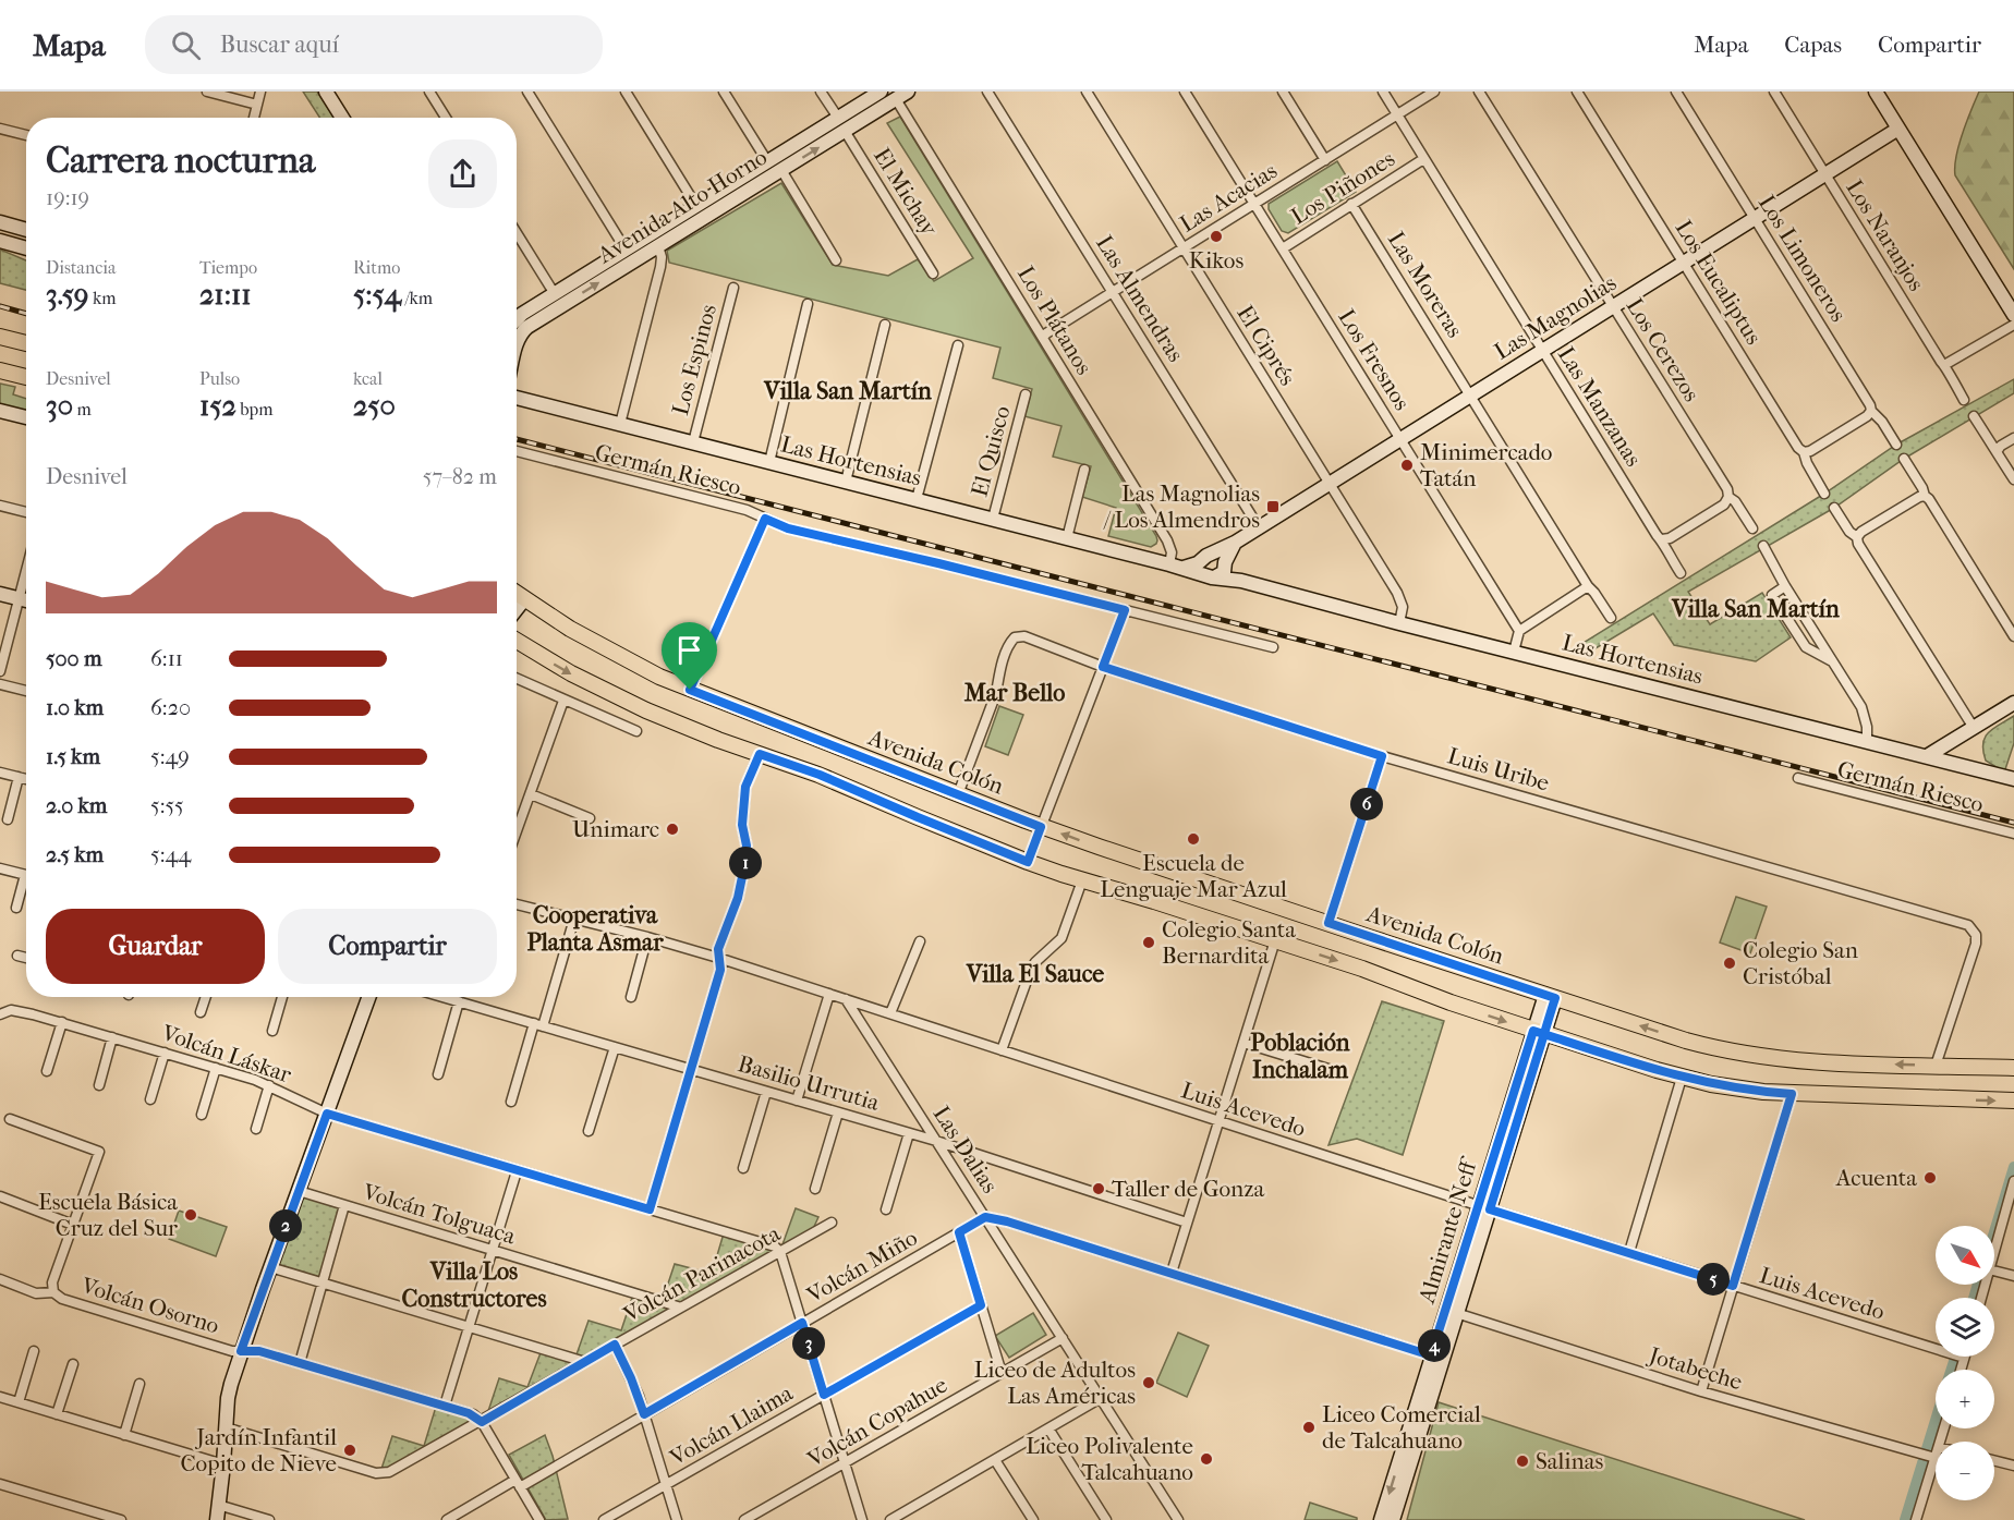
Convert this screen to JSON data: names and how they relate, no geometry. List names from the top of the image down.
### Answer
{
  "streets": {
    "main road": ["Avenida Colón"],
    "street": [
      "Los Piñones",
      "El Michay",
      "Las Acacias",
      "Avenida Alto Horno",
      "Los Naranjos",
      "Los Limoneros",
      "Los Eucaliptus",
      "Las Moreras",
      "Las Almendras",
      "Las Magnolias",
      "Los Plátanos",
      "El Ciprés",
      "Los Cerezos",
      "Los Espinos",
      "Los Fresnos",
      "Las Manzanas",
      "El Quisco",
      "Las Hortensias",
      "Germán Riesco",
      "Luis Uribe",
      "Volcán Láskar",
      "Basilio Urrutia",
      "Luis Acevedo",
      "Las Dalias",
      "Volcán Tolguaca",
      "Almirante Neff",
      "Volcán Miño",
      "Volcán Parinacota",
      "Volcán Osorno",
      "Jotabeche",
      "Volcán Copahue",
      "Volcán Llaima"
    ]
  },
  "crossings": [
    ["Los Piñones", "Las Moreras"],
    ["Los Piñones", "Los Fresnos"],
    ["Los Piñones", "Las Manzanas"],
    ["El Michay", "Avenida Alto Horno"],
    ["Las Acacias", "Las Almendras"],
    ["Las Acacias", "Los Plátanos"],
    ["Las Acacias", "El Ciprés"],
    ["Las Acacias", "Los Fresnos"],
    ["Las Acacias", "Las Manzanas"],
    ["Avenida Alto Horno", "Los Plátanos"],
    ["Los Naranjos", "Las Magnolias"],
    ["Los Limoneros", "Las Magnolias"],
    ["Los Eucaliptus", "Las Magnolias"],
    ["Las Moreras", "Las Magnolias"],
    ["Las Almendras", "Las Magnolias"],
    ["Las Magnolias", "El Ciprés"],
    ["Las Magnolias", "Los Cerezos"],
    ["Las Magnolias", "Los Fresnos"],
    ["Las Magnolias", "Las Manzanas"],
    ["Las Magnolias", "Las Hortensias"],
    ["Los Plátanos", "Las Hortensias"],
    ["El Ciprés", "Las Hortensias"],
    ["Los Espinos", "Las Hortensias"],
    ["El Quisco", "Las Hortensias"],
    ["Avenida Colón", "Luis Uribe"],
    ["Avenida Colón", "Almirante Neff"],
    ["Volcán Láskar", "Volcán Parinacota"],
    ["Basilio Urrutia", "Las Dalias"],
    ["Luis Acevedo", "Las Dalias"],
    ["Luis Acevedo", "Almirante Neff"],
    ["Las Dalias", "Volcán Miño"],
    ["Las Dalias", "Volcán Copahue"],
    ["Volcán Tolguaca", "Volcán Parinacota"],
    ["Almirante Neff", "Jotabeche"],
    ["Volcán Parinacota", "Volcán Osorno"]
  ],
  "districts": [
    "Villa San Martín",
    "Villa San Martín",
    "Mar Bello",
    "Cooperativa Planta Asmar",
    "Villa El Sauce",
    "Población Inchalam",
    "Villa Los Constructores"
  ],
  "places": {
    "other": [
      "Kikos",
      "Minimercado Tatán",
      "Unimarc",
      "Escuela de Lenguaje Mar Azul",
      "Colegio Santa Bernardita",
      "Colegio San Cristóbal",
      "Acuenta",
      "Taller de Gonza",
      "Escuela Básica Cruz del Sur",
      "Liceo de Adultos Las Américas",
      "Liceo Comercial de Talcahuano",
      "Jardín Infantil Copito de Nieve",
      "Liceo Polivalente Talcahuano",
      "Salinas"
    ],
    "transit": ["Las Magnolias / Los Almendros"]
  },
  "north": "bottom right",
  "page": {
    "header": "Mapa",
    "search": "Buscar aquí",
    "nav": ["Mapa", "Capas", "Compartir"],
    "heading": ["Carrera nocturna", "19:19"],
    "stats": [
      ["Distancia", "3.59 km"],
      ["Tiempo", "21:11"],
      ["Ritmo", "5:54 /km"],
      ["Desnivel", "30 m"],
      ["Pulso", "152 bpm"],
      ["kcal", "250"]
    ],
    "chart": ["Desnivel", "57–82 m"],
    "list": [
      {
        "name": "500 m",
        "note": "6:11"
      },
      {
        "name": "1.0 km",
        "note": "6:20"
      },
      {
        "name": "1.5 km",
        "note": "5:49"
      },
      {
        "name": "2.0 km",
        "note": "5:55"
      },
      {
        "name": "2.5 km",
        "note": "5:44"
      }
    ],
    "pins": [
      "6",
      "1",
      "2",
      "5",
      "3",
      "4"
    ],
    "buttons": ["Guardar", "Compartir"],
    "map_buttons": ["+", "−"]
  }
}
